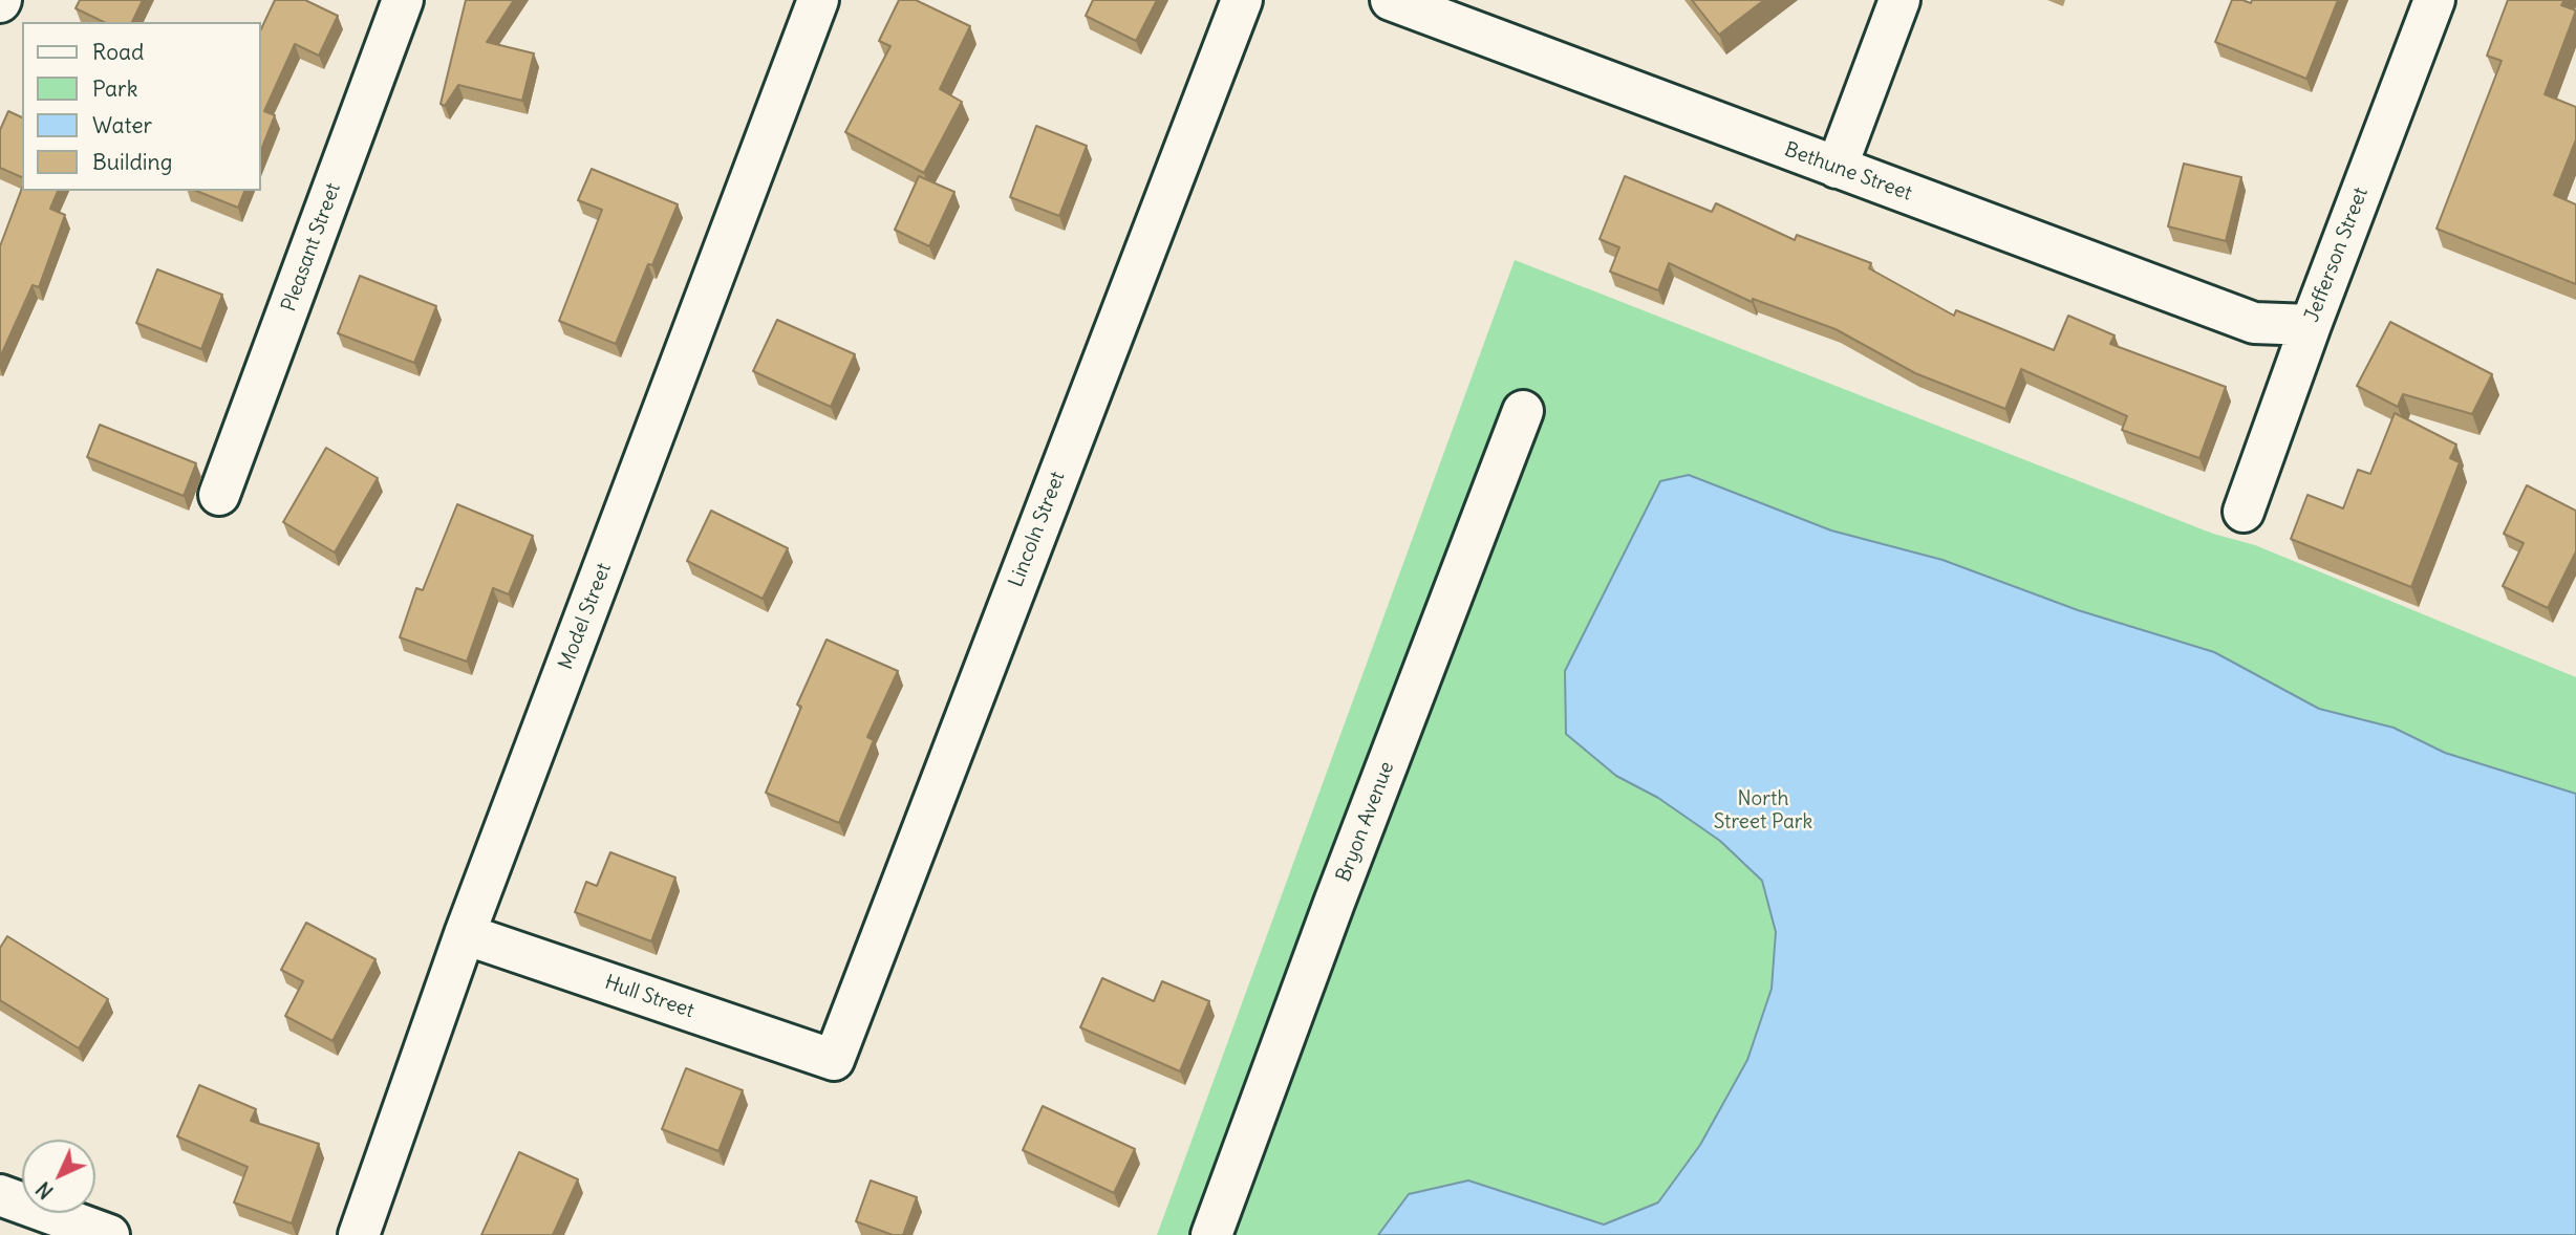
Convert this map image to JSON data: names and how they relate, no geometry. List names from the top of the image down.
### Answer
{
  "streets": {
    "street": [
      "Bethune Street",
      "Pleasant Street",
      "Jefferson Street",
      "Lincoln Street",
      "Model Street",
      "Bryon Avenue",
      "Hull Street"
    ]
  },
  "crossings": [
    ["Bethune Street", "Jefferson Street"],
    ["Lincoln Street", "Hull Street"],
    ["Model Street", "Hull Street"]
  ],
  "parks": ["North Street Park"],
  "legend": [
    "Road",
    "Park",
    "Water",
    "Building"
  ],
  "north": "bottom left"
}
